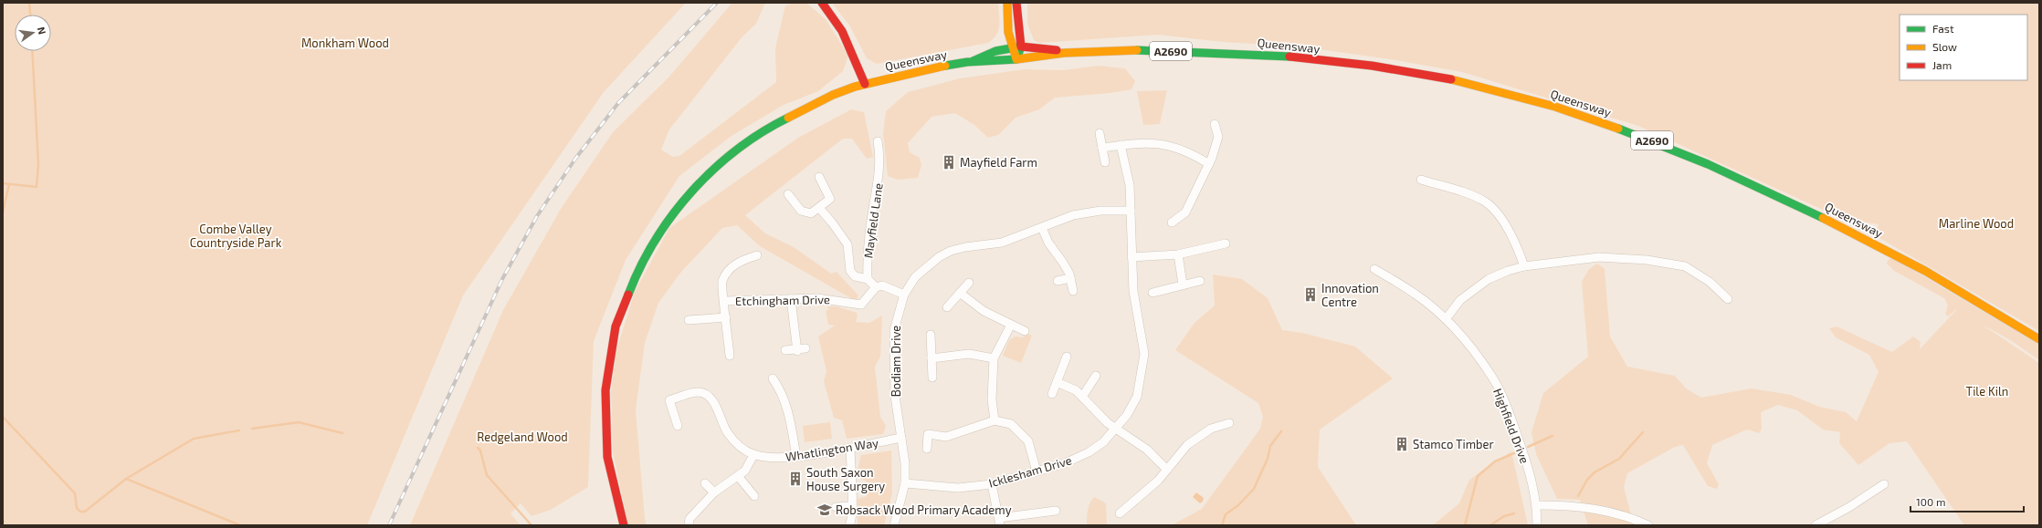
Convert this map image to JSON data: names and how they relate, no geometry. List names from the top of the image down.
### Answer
{
  "streets": {
    "main road": ["Queensway", "A2690"],
    "street": [
      "Mayfield Lane",
      "Etchingham Drive",
      "Bodiam Drive",
      "Highfield Drive",
      "Whatlington Way",
      "Icklesham Drive"
    ]
  },
  "crossings": [
    ["Bodiam Drive", "Whatlington Way"],
    ["Bodiam Drive", "Icklesham Drive"]
  ],
  "parks": [
    "Monkham Wood",
    "Marline Wood",
    "Combe Valley Countryside Park",
    "Tile Kiln",
    "Redgeland Wood"
  ],
  "places": {
    "building": [
      "Mayfield Farm",
      "Innovation Centre",
      "Stamco Timber",
      "South Saxon House Surgery"
    ],
    "school or university": ["Robsack Wood Primary Academy"]
  },
  "legend": ["Fast", "Slow", "Jam"],
  "scale_bar": "100 m",
  "north": "right"
}
